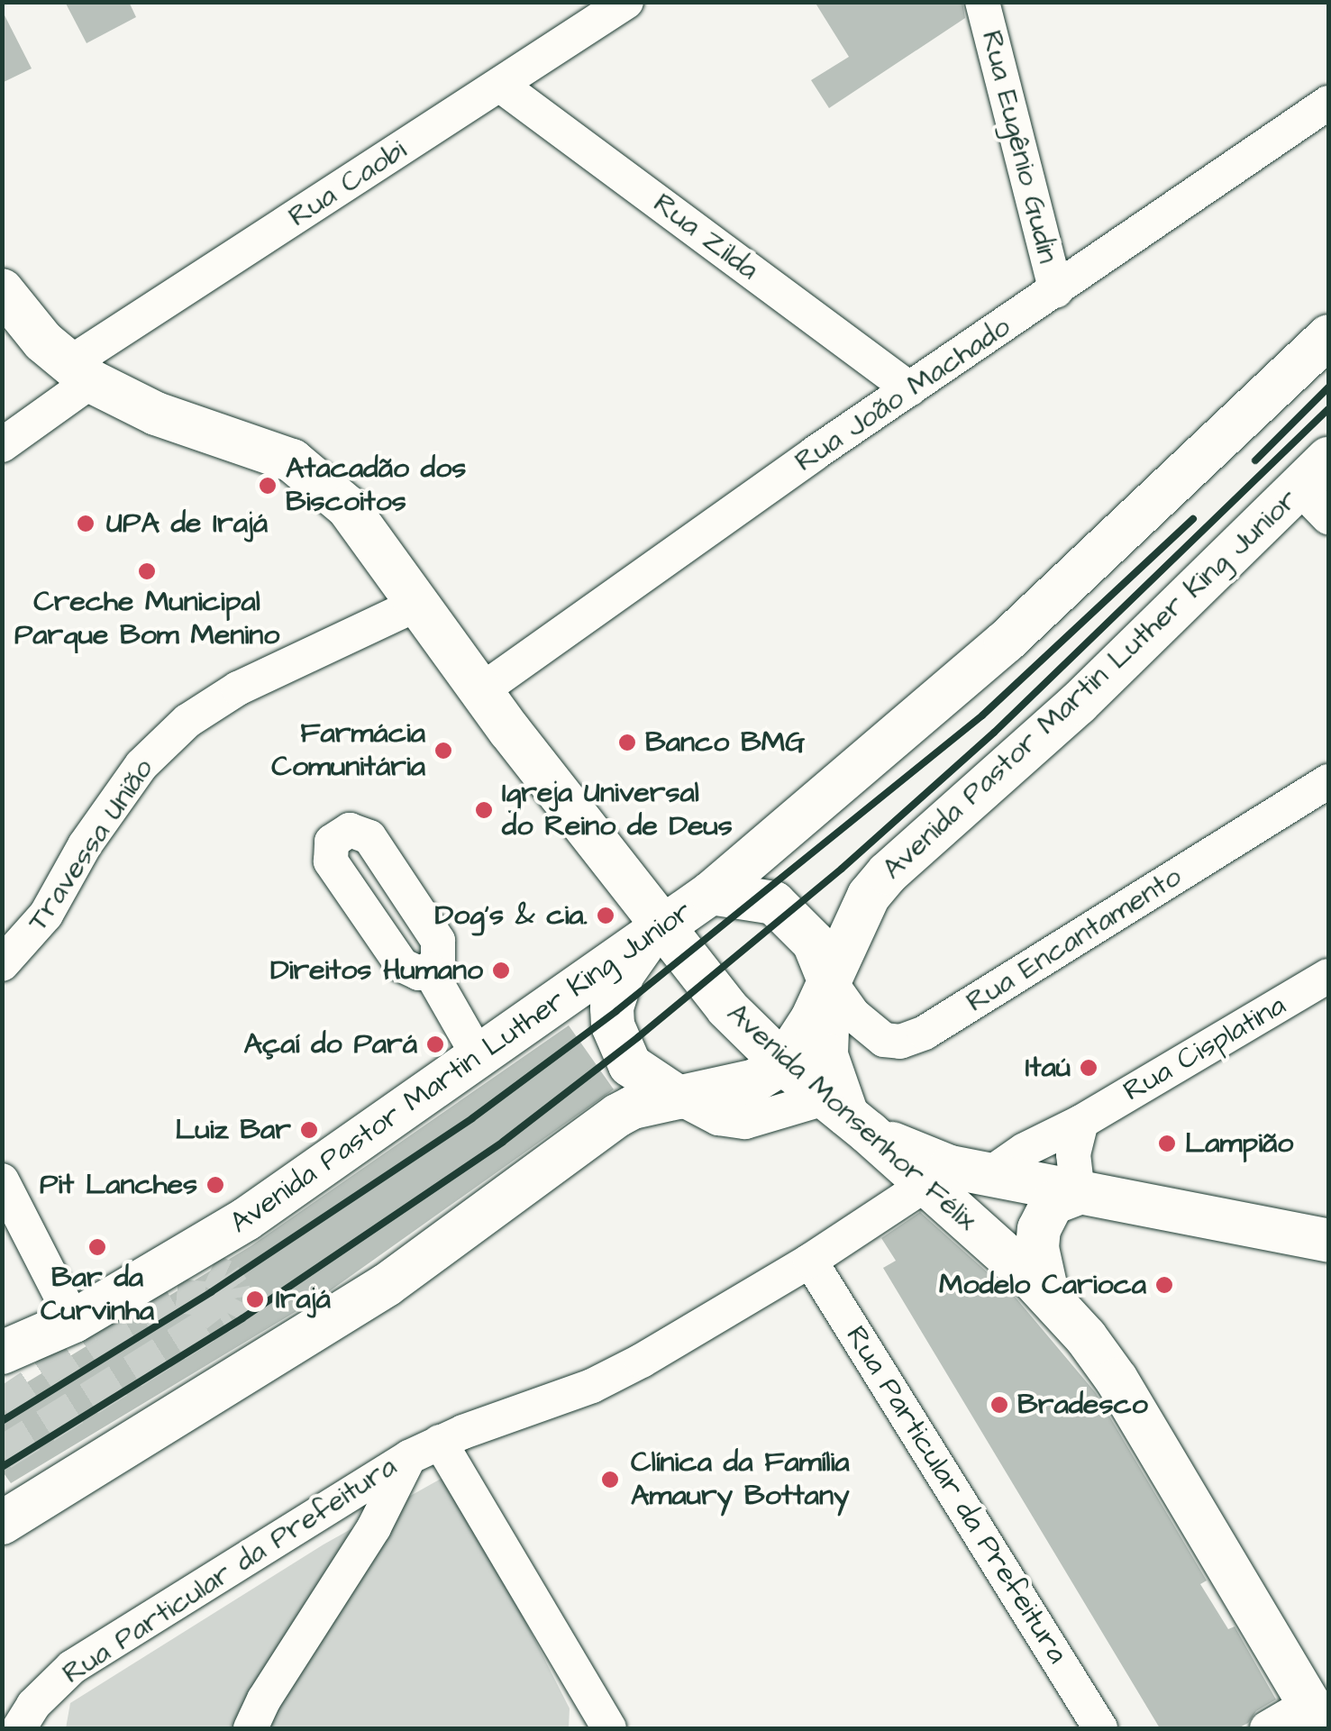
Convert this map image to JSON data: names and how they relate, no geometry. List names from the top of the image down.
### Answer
{
  "streets": {
    "main road": ["Avenida Pastor Martin Luther King Junior", "Avenida Monsenhor Félix"],
    "street": [
      "Rua Eugênio Gudin",
      "Rua Caobi",
      "Rua Zilda",
      "Rua João Machado",
      "Travessa União",
      "Rua Encantamento",
      "Rua Cisplatina",
      "Rua Particular da Prefeitura"
    ]
  },
  "crossings": [
    ["Rua Eugênio Gudin", "Rua João Machado"],
    ["Rua Caobi", "Rua Zilda"],
    ["Rua Caobi", "Avenida Monsenhor Félix"],
    ["Rua Zilda", "Rua João Machado"],
    ["Rua João Machado", "Avenida Monsenhor Félix"],
    ["Avenida Pastor Martin Luther King Junior", "Rua Encantamento"],
    ["Avenida Pastor Martin Luther King Junior", "Avenida Monsenhor Félix"],
    ["Travessa União", "Avenida Monsenhor Félix"],
    ["Avenida Monsenhor Félix", "Rua Particular da Prefeitura"]
  ],
  "places": [
    "Atacadão dos Biscoitos",
    "UPA de Irajá",
    "Creche Municipal Parque Bom Menino",
    "Banco BMG",
    "Farmácia Comunitária",
    "Igreja Universal do Reino de Deus",
    "Dog's & cia.",
    "Direitos Humano",
    "Açaí do Pará",
    "Itaú",
    "Luiz Bar",
    "Lampião",
    "Pit Lanches",
    "Bar da Curvinha",
    "Modelo Carioca",
    "Irajá",
    "Bradesco",
    "Clínica da Família Amaury Bottany"
  ]
}
